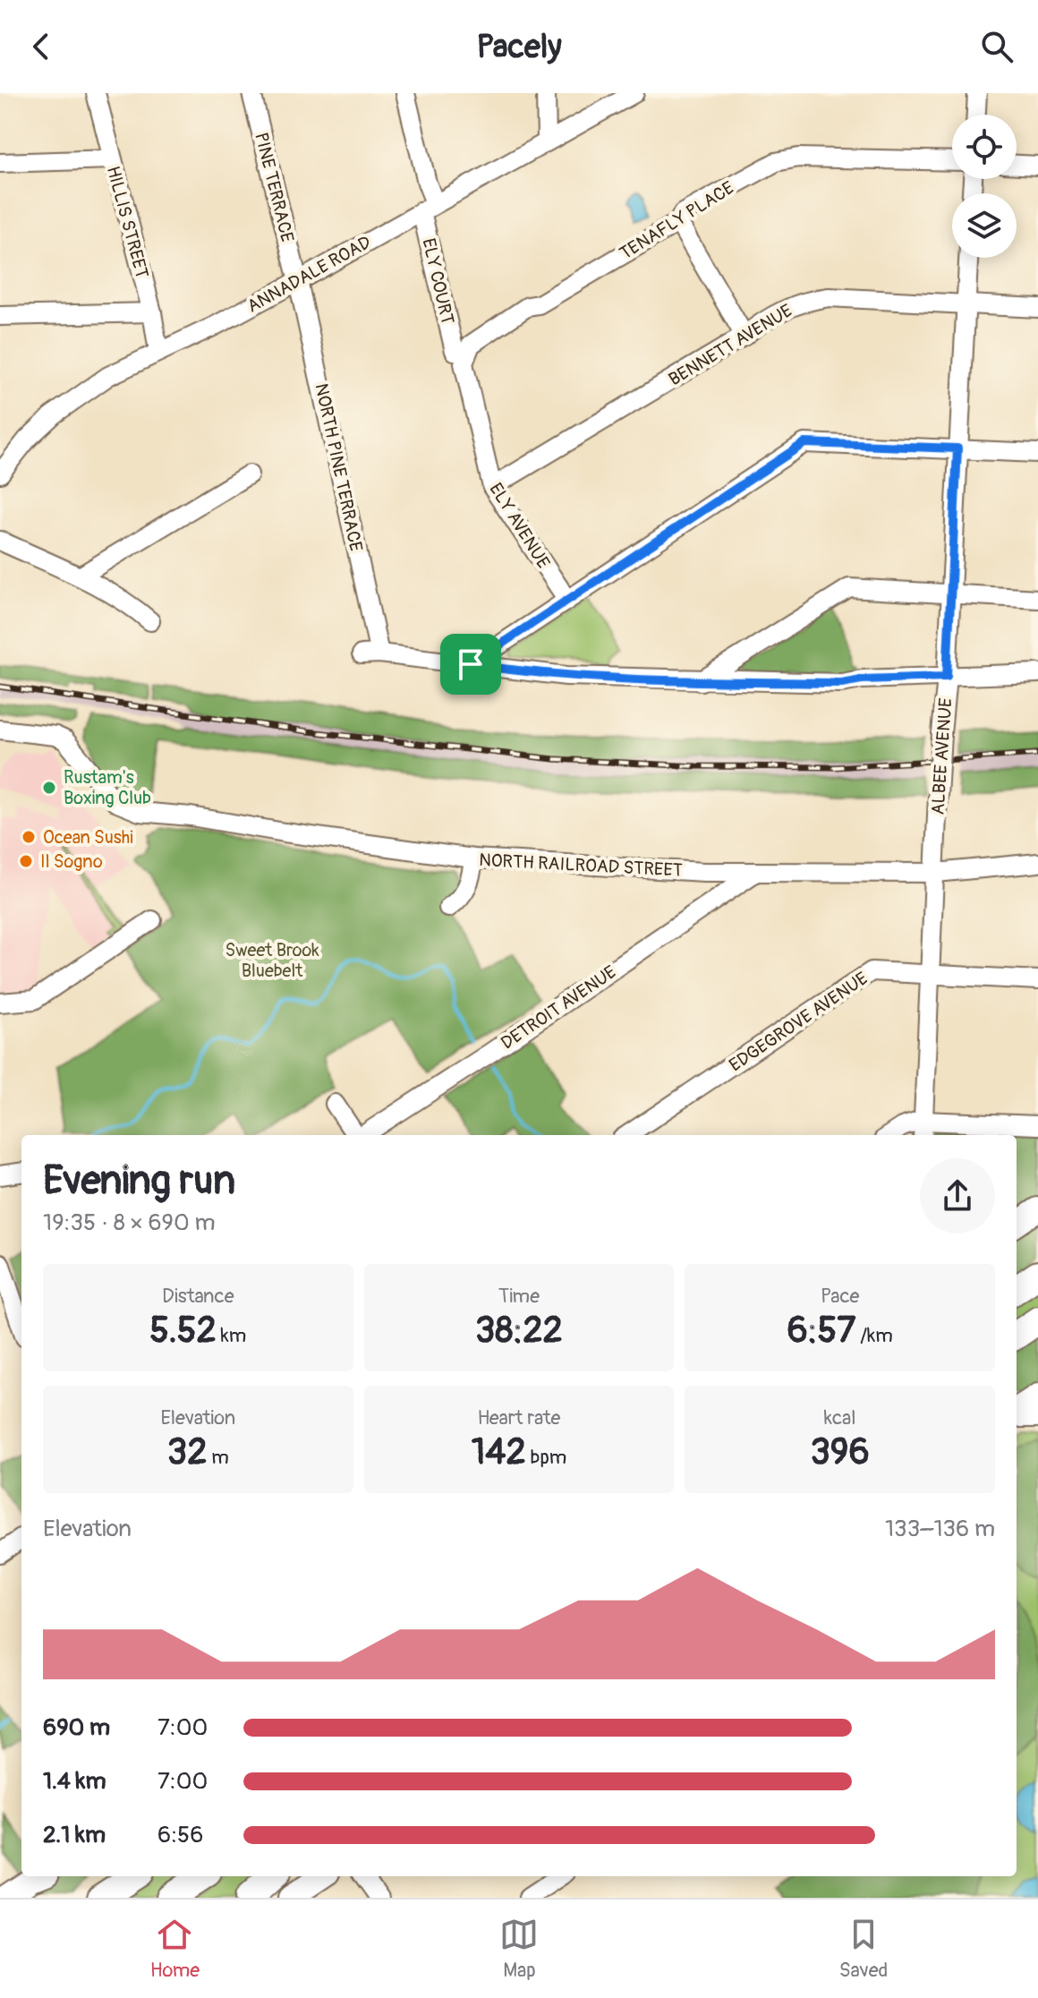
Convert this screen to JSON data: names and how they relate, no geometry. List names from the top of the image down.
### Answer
{
  "streets": {
    "street": [
      "PINE TERRACE",
      "TENAFLY PLACE",
      "HILLIS STREET",
      "ANNADALE ROAD",
      "ELY COURT",
      "BENNETT AVENUE",
      "NORTH PINE TERRACE",
      "ELY AVENUE",
      "ALBEE AVENUE",
      "NORTH RAILROAD STREET",
      "DETROIT AVENUE",
      "EDGEGROVE AVENUE"
    ]
  },
  "crossings": [
    ["PINE TERRACE", "ANNADALE ROAD"],
    ["PINE TERRACE", "NORTH PINE TERRACE"],
    ["TENAFLY PLACE", "ELY COURT"],
    ["TENAFLY PLACE", "ELY AVENUE"],
    ["HILLIS STREET", "ANNADALE ROAD"],
    ["ANNADALE ROAD", "ELY COURT"],
    ["ANNADALE ROAD", "NORTH PINE TERRACE"],
    ["ELY COURT", "ELY AVENUE"],
    ["BENNETT AVENUE", "ELY AVENUE"],
    ["BENNETT AVENUE", "ALBEE AVENUE"],
    ["ALBEE AVENUE", "NORTH RAILROAD STREET"],
    ["ALBEE AVENUE", "EDGEGROVE AVENUE"],
    ["NORTH RAILROAD STREET", "DETROIT AVENUE"]
  ],
  "parks": ["Sweet Brook Bluebelt"],
  "places": ["Rustam's Boxing Club", "Ocean Sushi", "Il Sogno"],
  "page": {
    "header": "Pacely",
    "heading": ["Evening run", "19:35 · 8 × 690 m"],
    "stats": [
      ["Distance", "5.52 km"],
      ["Time", "38:22"],
      ["Pace", "6:57 /km"],
      ["Elevation", "32 m"],
      ["Heart rate", "142 bpm"],
      ["kcal", "396"]
    ],
    "chart": ["Elevation", "133–136 m"],
    "list": [
      {
        "name": "690 m",
        "note": "7:00"
      },
      {
        "name": "1.4 km",
        "note": "7:00"
      },
      {
        "name": "2.1 km",
        "note": "6:56"
      }
    ],
    "tabs": ["Home", "Map", "Saved"]
  }
}
